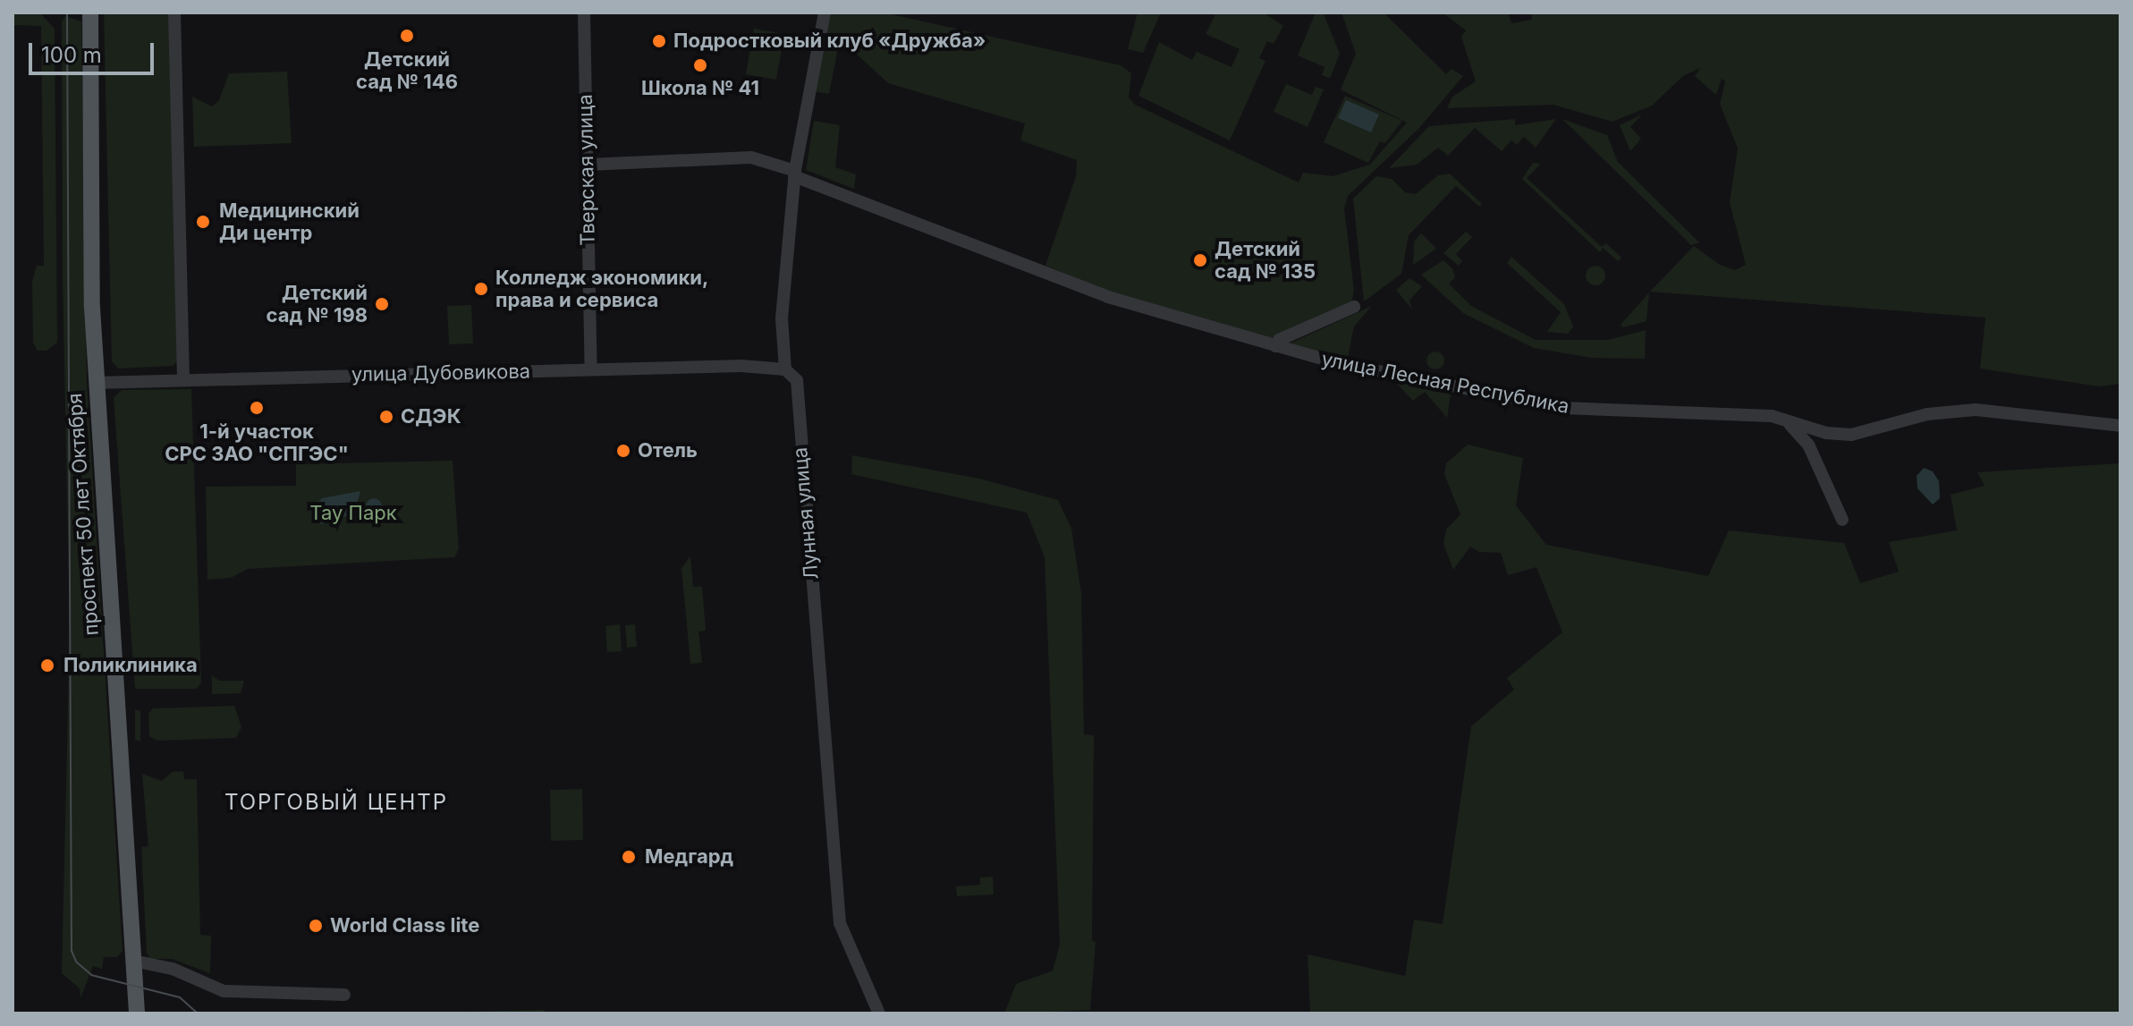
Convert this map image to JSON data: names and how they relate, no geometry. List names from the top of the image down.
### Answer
{
  "streets": {
    "main road": ["проспект 50 лет Октября"],
    "street": [
      "Тверская улица",
      "улица Дубовикова",
      "улица Лесная Республика",
      "Лунная улица"
    ]
  },
  "crossings": [
    ["Тверская улица", "улица Дубовикова"],
    ["Тверская улица", "улица Лесная Республика"],
    ["улица Дубовикова", "Лунная улица"],
    ["улица Дубовикова", "проспект 50 лет Октября"],
    ["улица Лесная Республика", "Лунная улица"]
  ],
  "districts": ["ТОРГОВЫЙ ЦЕНТР"],
  "parks": ["Тау Парк"],
  "places": [
    "Детский сад № 146",
    "Подростковый клуб «Дружба»",
    "Школа № 41",
    "Медицинский Ди центр",
    "Детский сад № 135",
    "Колледж экономики, права и сервиса",
    "Детский сад № 198",
    "1-й участок СРС ЗАО \"СПГЭС\"",
    "СДЭК",
    "Отель",
    "Поликлиника",
    "Медгард",
    "World Class lite"
  ],
  "scale_bar": "100 m"
}
